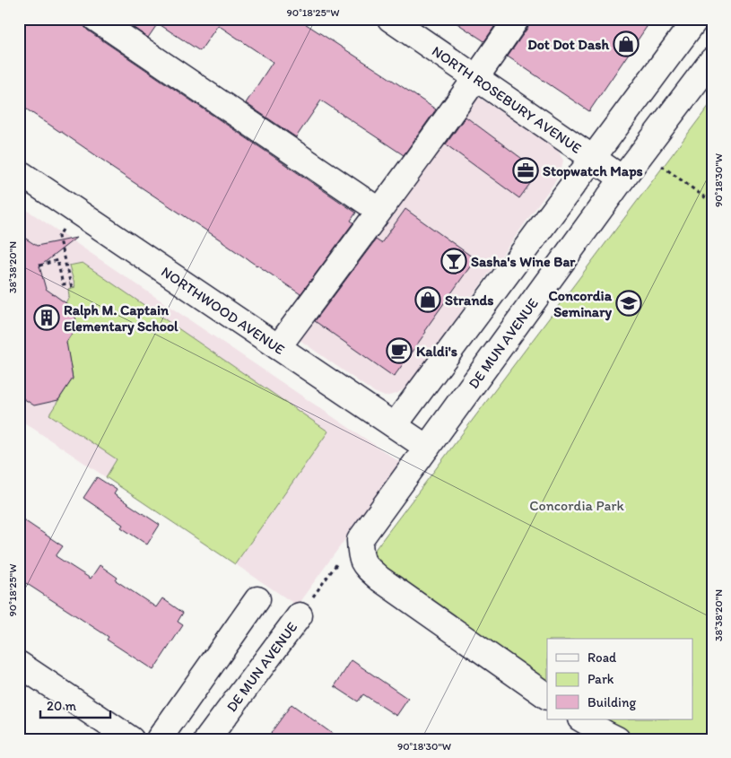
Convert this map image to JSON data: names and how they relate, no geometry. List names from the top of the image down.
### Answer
{
  "streets": {
    "street": ["NORTH ROSEBURY AVENUE", "NORTHWOOD AVENUE", "DE MUN AVENUE"]
  },
  "crossings": [
    ["NORTH ROSEBURY AVENUE", "DE MUN AVENUE"],
    ["NORTHWOOD AVENUE", "DE MUN AVENUE"]
  ],
  "parks": ["Concordia Park"],
  "places": {
    "shop": ["Dot Dot Dash", "Strands"],
    "office": ["Stopwatch Maps"],
    "bar": ["Sasha's Wine Bar"],
    "school or university": ["Concordia Seminary"],
    "building": ["Ralph M. Captain Elementary School"],
    "cafe": ["Kaldi's"]
  },
  "legend": ["Road", "Park", "Building"],
  "scale_bar": "20 m",
  "coordinates": ["90°18'25\"W", "90°18'30\"W", "38°38'20\"N"]
}
